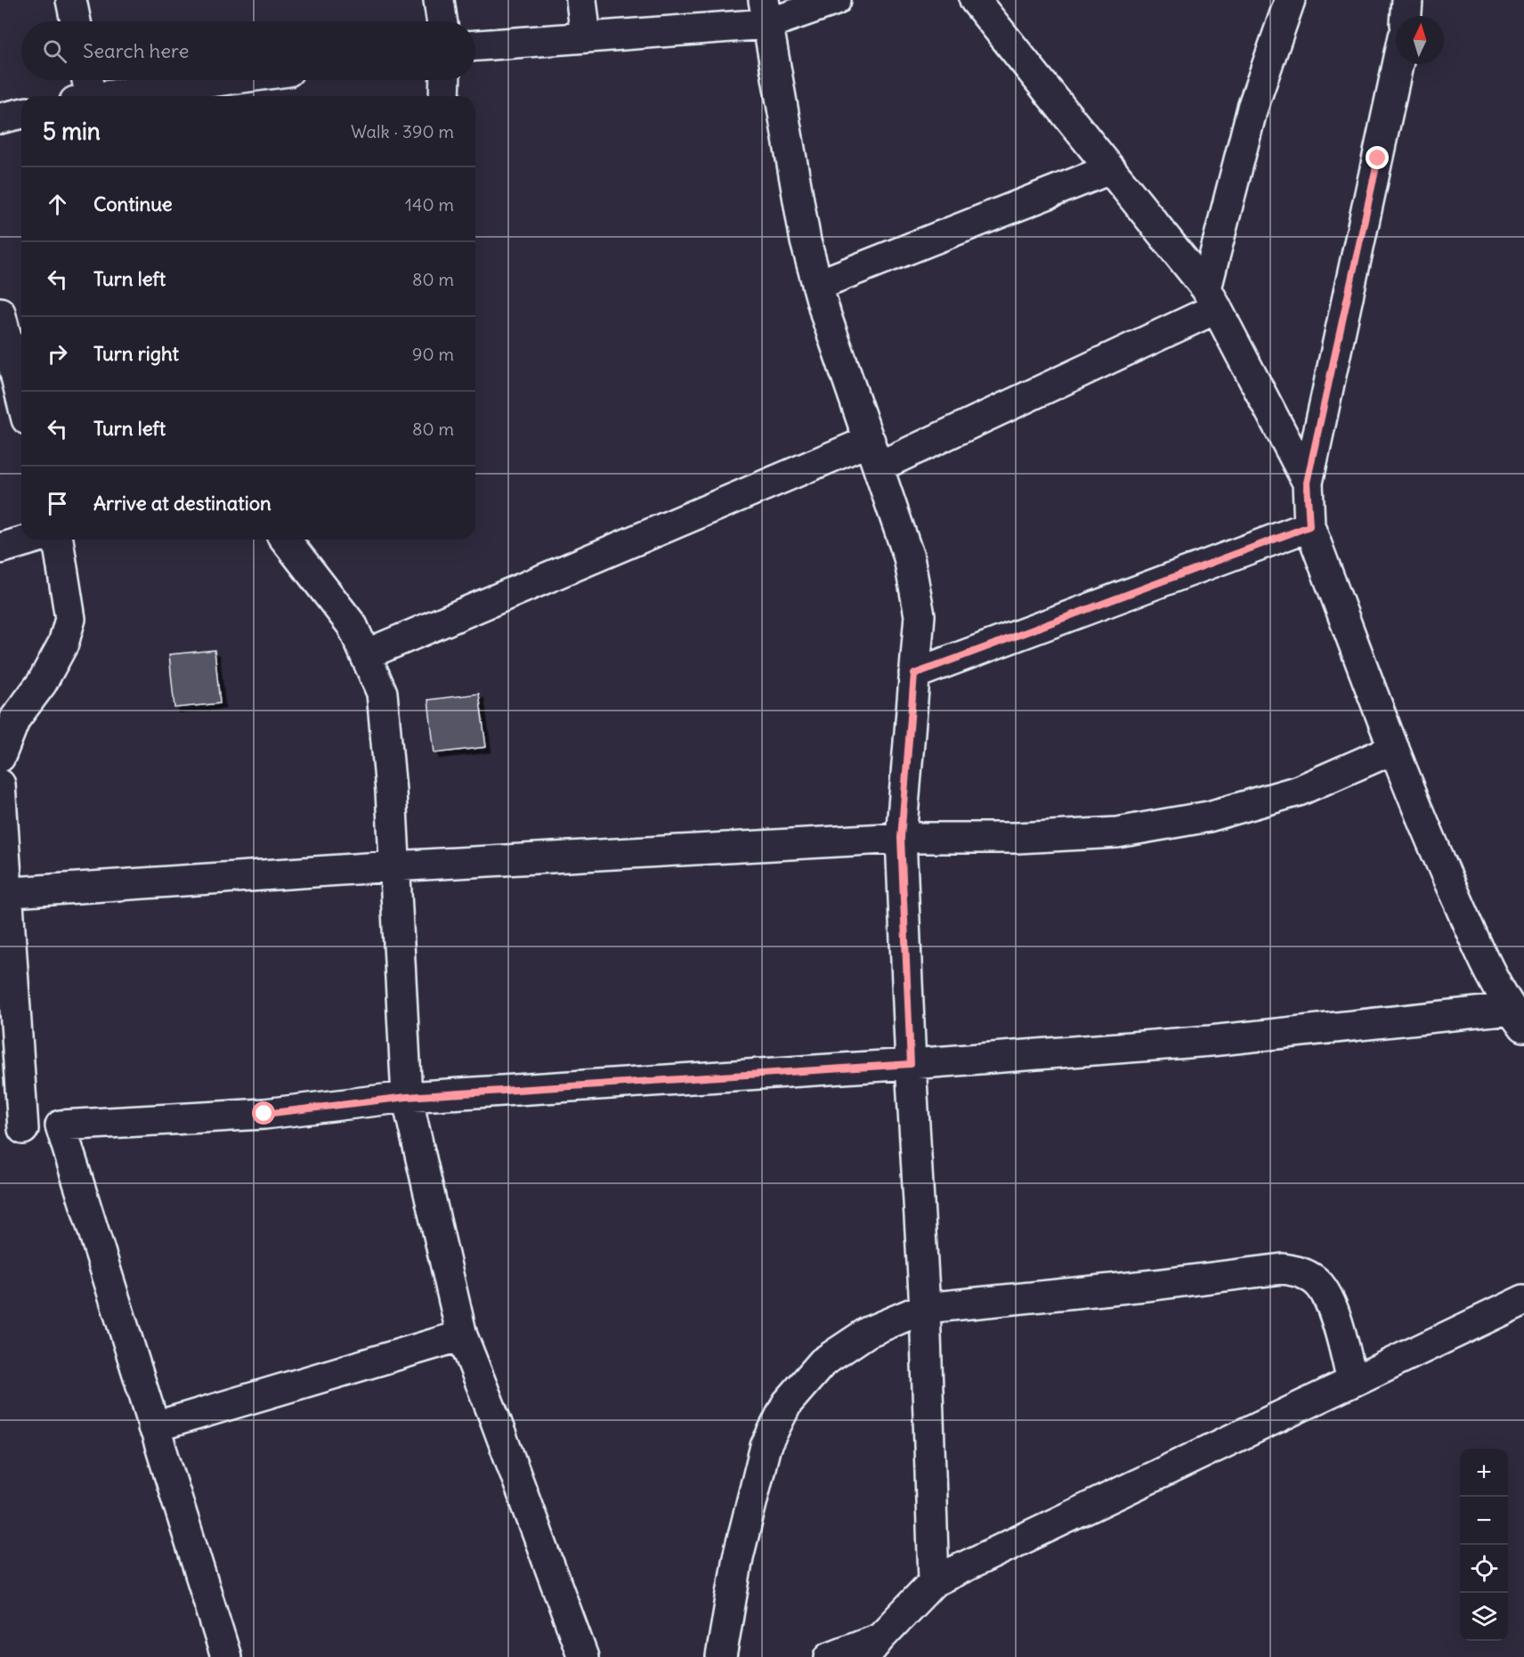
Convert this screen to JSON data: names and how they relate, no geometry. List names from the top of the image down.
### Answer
{
  "north": "top",
  "page": {
    "search": "Search here",
    "heading": ["5 min", "Walk · 390 m"],
    "list": [
      ["Continue", "140 m"],
      ["Turn left", "80 m"],
      ["Turn right", "90 m"],
      ["Turn left", "80 m"],
      "Arrive at destination"
    ],
    "map_buttons": ["+", "−"]
  }
}
